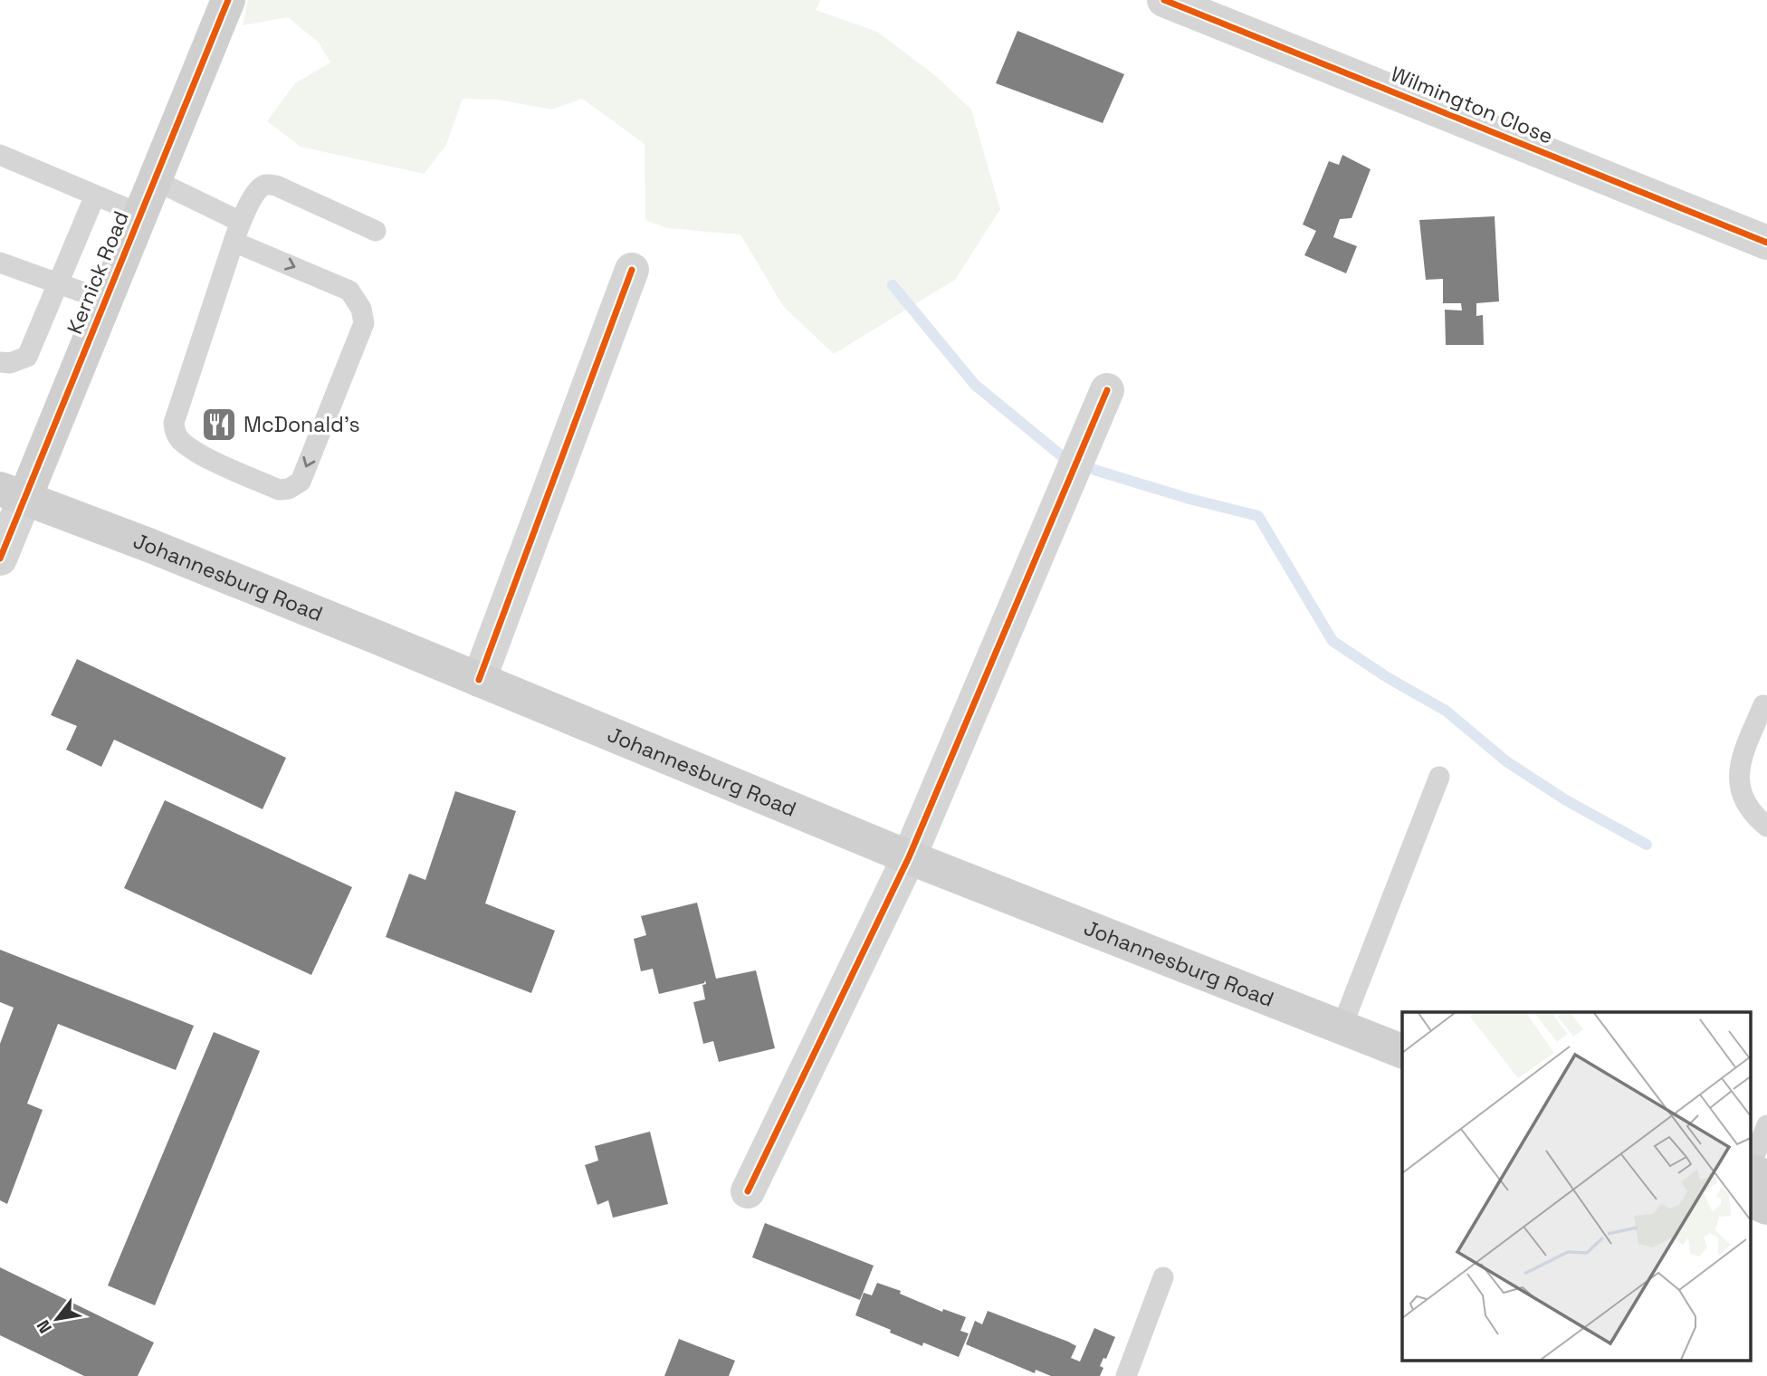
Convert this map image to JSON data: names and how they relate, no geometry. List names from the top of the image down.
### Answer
{
  "streets": {
    "main road": ["Kernick Road", "Johannesburg Road"],
    "street": ["Wilmington Close"]
  },
  "crossings": [
    ["Kernick Road", "Johannesburg Road"]
  ],
  "places": {
    "restaurant": ["McDonald's"]
  },
  "north": "bottom left"
}
